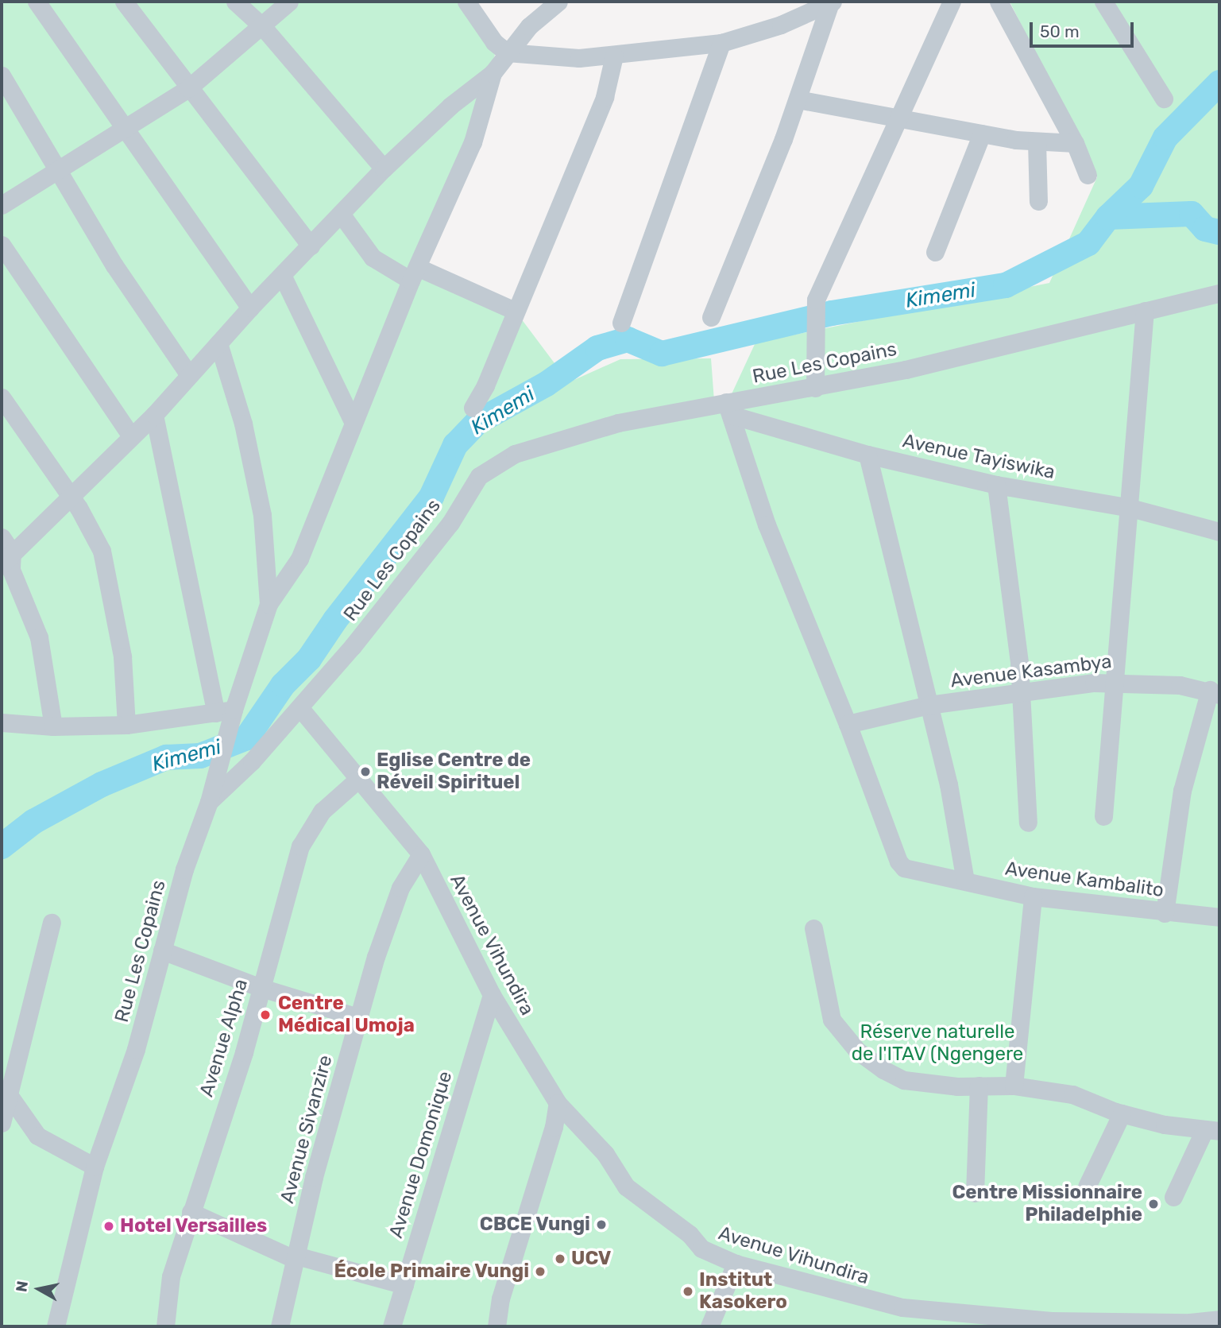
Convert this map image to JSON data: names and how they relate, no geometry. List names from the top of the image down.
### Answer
{
  "streets": {
    "street": [
      "Rue Les Copains",
      "Avenue Tayiswika",
      "Avenue Kasambya",
      "Avenue Kambalito",
      "Avenue Vihundira",
      "Avenue Alpha",
      "Avenue Sivanzire",
      "Avenue Domonique"
    ]
  },
  "crossings": [
    ["Rue Les Copains", "Avenue Tayiswika"],
    ["Rue Les Copains", "Avenue Vihundira"],
    ["Avenue Kasambya", "Avenue Kambalito"],
    ["Avenue Vihundira", "Avenue Alpha"],
    ["Avenue Vihundira", "Avenue Sivanzire"],
    ["Avenue Vihundira", "Avenue Domonique"]
  ],
  "water": ["Kimemi"],
  "parks": ["Réserve naturelle de l'ITAV (Ngengere"],
  "places": [
    "Eglise Centre de Réveil Spirituel",
    "Centre Médical Umoja",
    "Centre Missionnaire Philadelphie",
    "CBCE Vungi",
    "Hotel Versailles",
    "UCV",
    "École Primaire Vungi",
    "Institut Kasokero"
  ],
  "scale_bar": "50 m",
  "north": "left"
}
